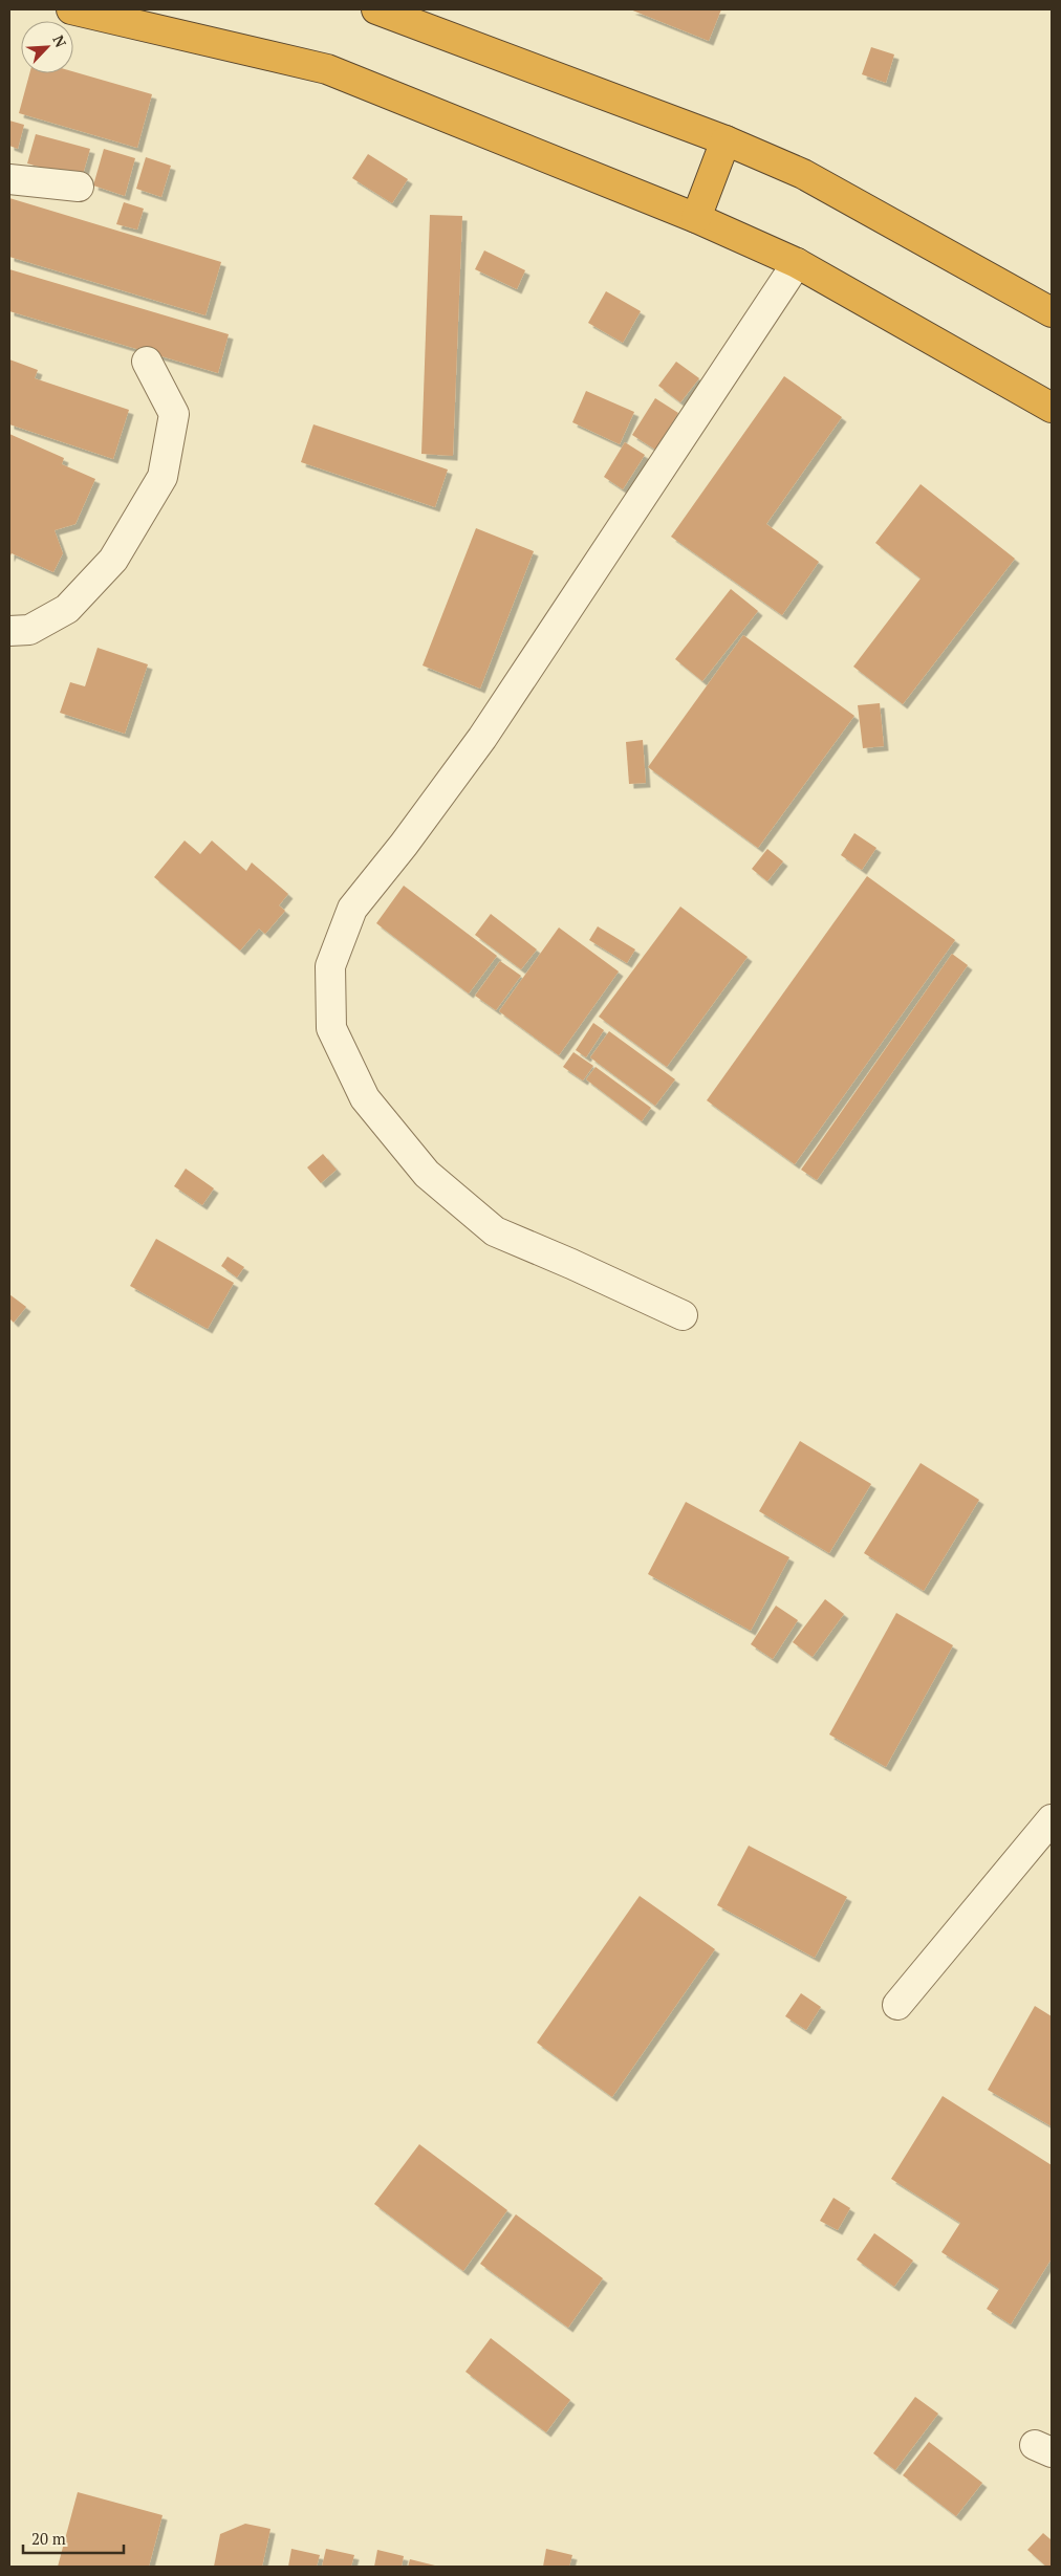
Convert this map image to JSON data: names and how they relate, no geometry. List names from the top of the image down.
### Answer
{
  "scale_bar": "20 m",
  "north": "top right"
}
